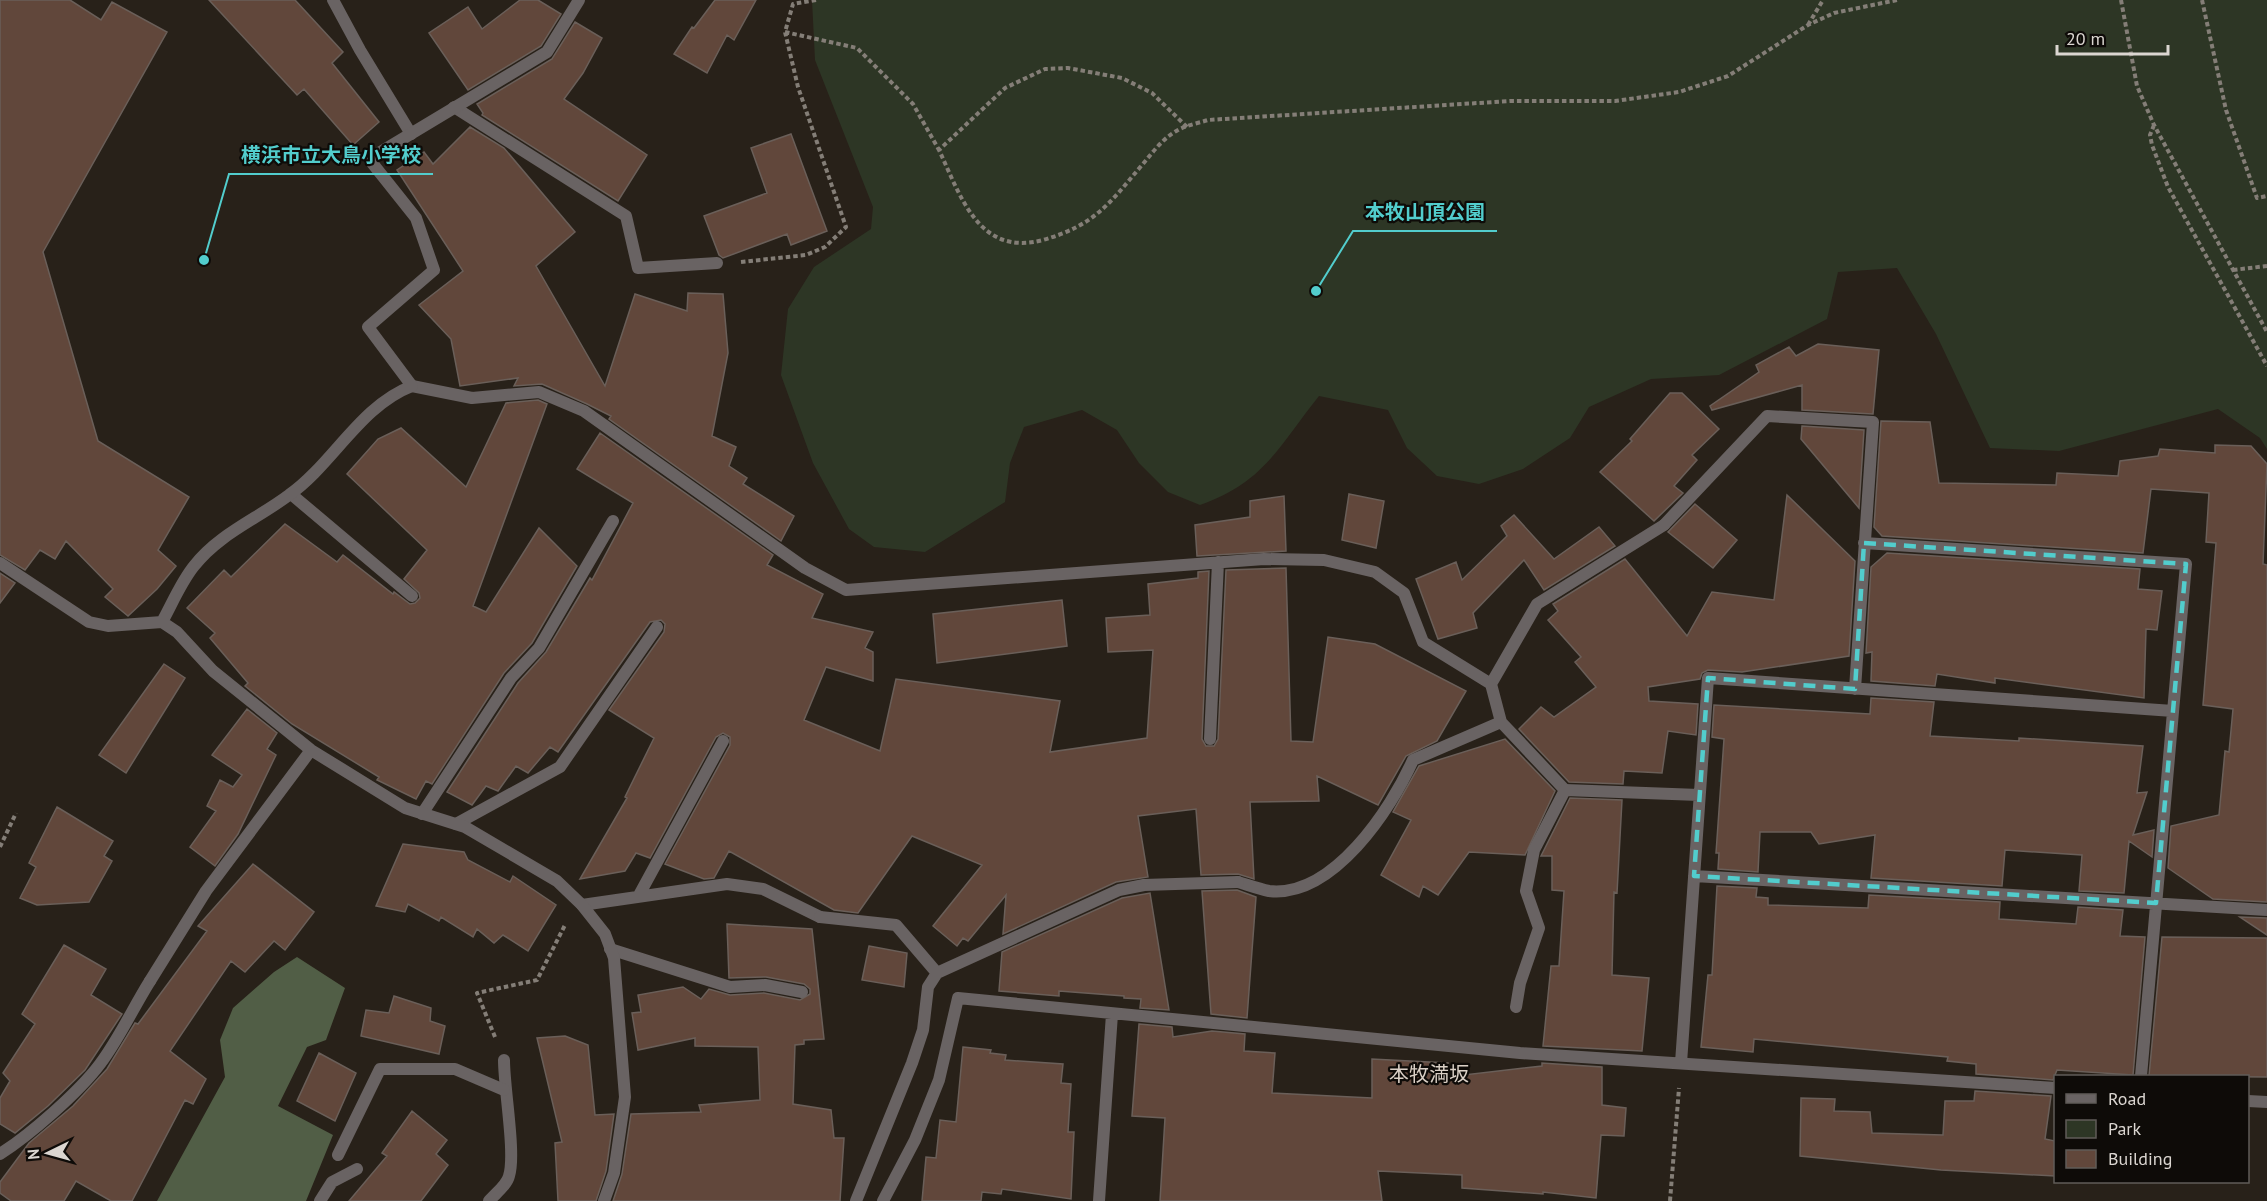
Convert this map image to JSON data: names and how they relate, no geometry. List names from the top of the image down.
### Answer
{
  "districts": ["本牧満坂"],
  "places": ["横浜市立大鳥小学校", "本牧山頂公園"],
  "legend": ["Road", "Park", "Building"],
  "scale_bar": "20 m",
  "north": "left"
}
